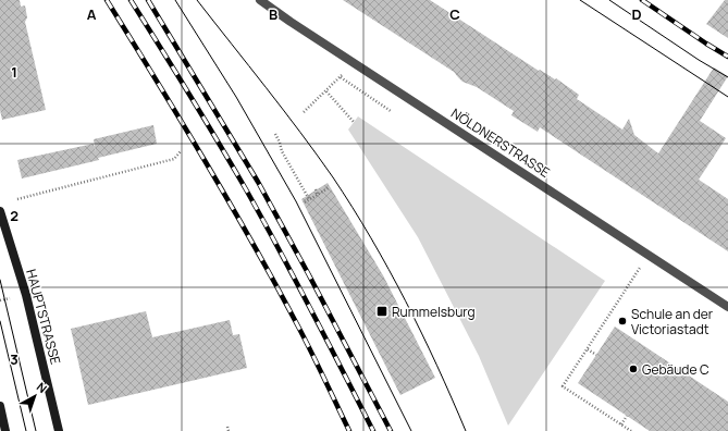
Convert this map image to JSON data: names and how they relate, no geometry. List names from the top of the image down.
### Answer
{
  "streets": {
    "main road": ["HAUPTSTRASSE"],
    "street": ["NÖLDNERSTRASSE"]
  },
  "places": {
    "transit": ["Rummelsburg"],
    "other": ["Schule an der Victoriastadt", "Gebäude C"]
  },
  "north": "top right",
  "grid": {
    "columns": [
      "A",
      "B",
      "C",
      "D"
    ],
    "rows": ["1", "2", "3"]
  }
}
